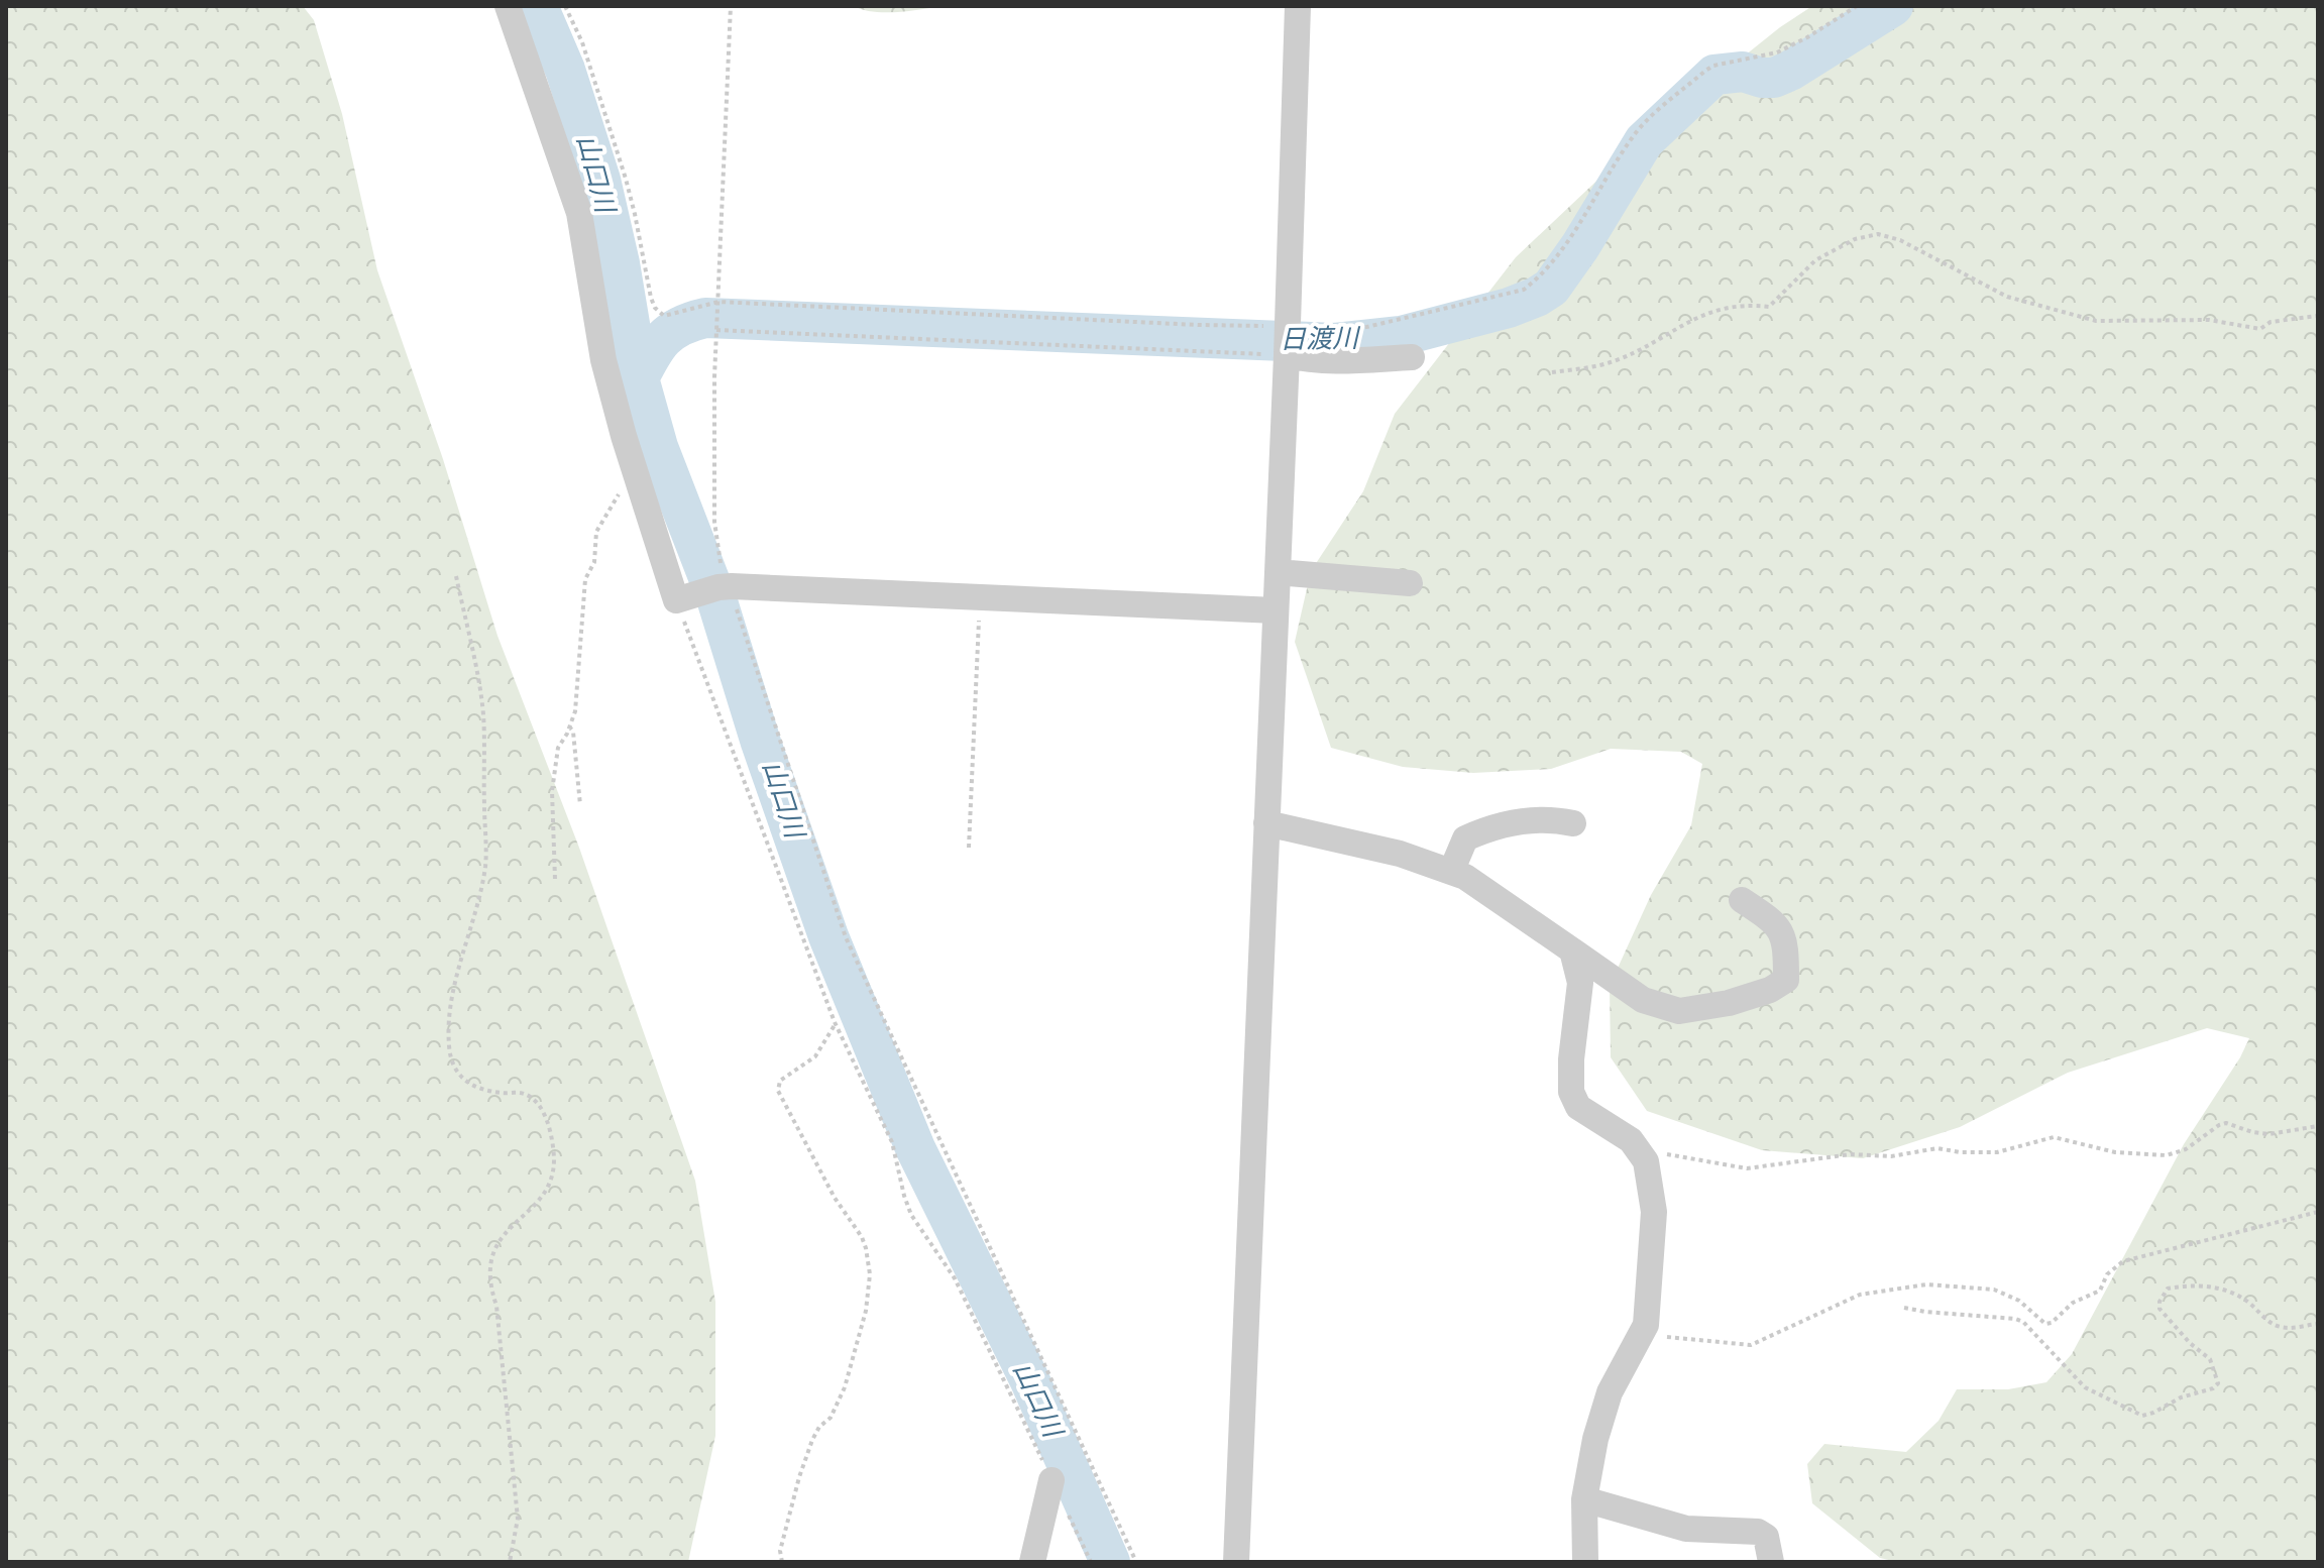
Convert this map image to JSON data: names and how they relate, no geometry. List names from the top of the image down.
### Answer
{
  "water": ["山口川", "日渡川"]
}
